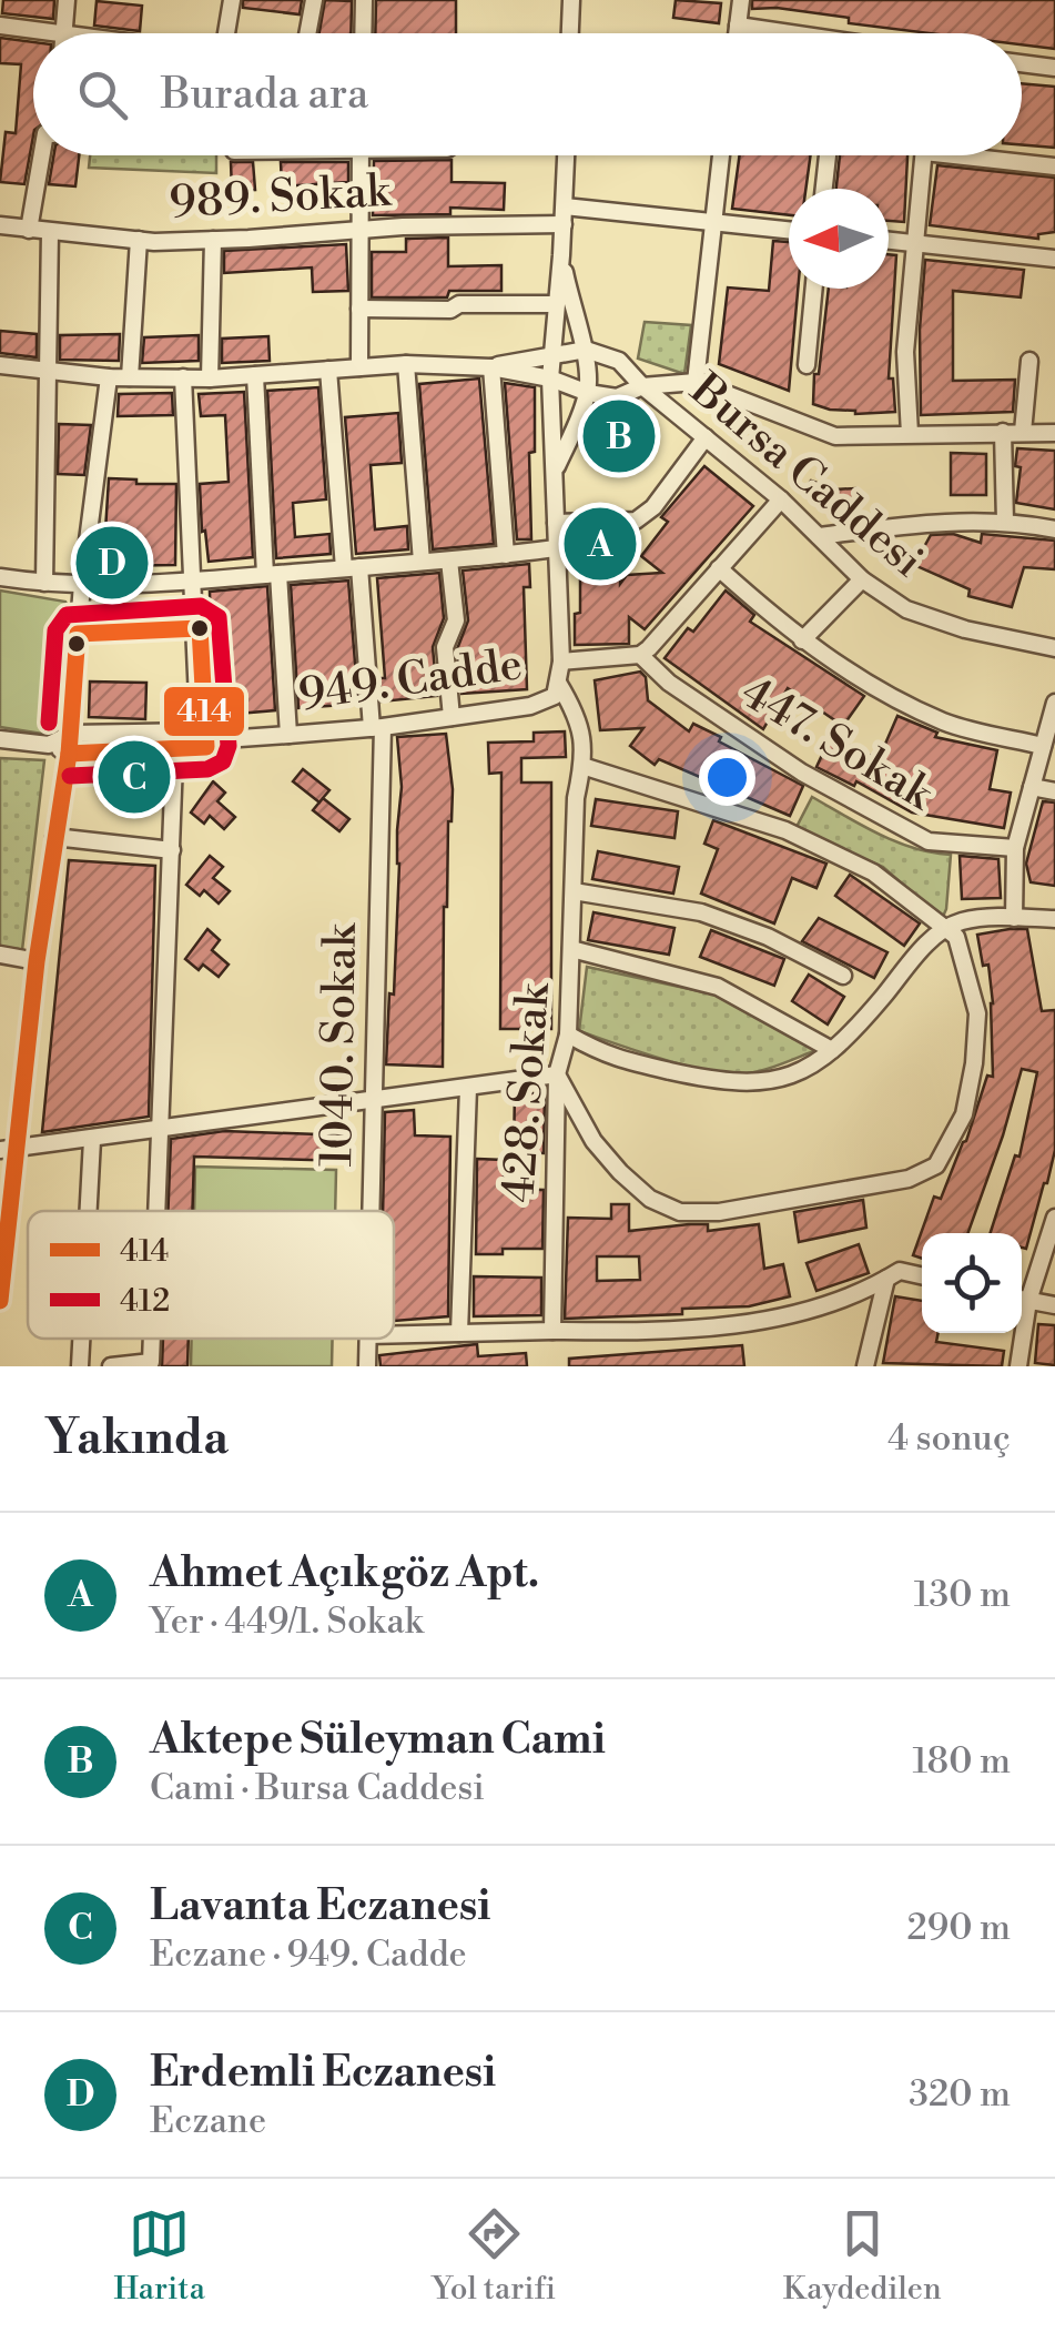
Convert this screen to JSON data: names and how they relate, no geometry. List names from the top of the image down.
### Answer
{
  "streets": {
    "street": [
      "989. Sokak",
      "Bursa Caddesi",
      "949. Cadde",
      "447. Sokak",
      "1040. Sokak",
      "428. Sokak"
    ]
  },
  "crossings": [
    ["949. Cadde", "1040. Sokak"],
    ["949. Cadde", "428. Sokak"]
  ],
  "lines": ["transit line 412", "transit line 414"],
  "legend": ["414", "412"],
  "north": "left",
  "page": {
    "search": "Burada ara",
    "pins": [
      "B",
      "A",
      "D",
      "C"
    ],
    "heading": ["Yakında", "4 sonuç"],
    "list": [
      {
        "mark": "A",
        "name": "Ahmet Açıkgöz Apt.",
        "note": "Yer · 449/1. Sokak",
        "value": "130 m"
      },
      {
        "mark": "B",
        "name": "Aktepe Süleyman Cami",
        "note": "Cami · Bursa Caddesi",
        "value": "180 m"
      },
      {
        "mark": "C",
        "name": "Lavanta Eczanesi",
        "note": "Eczane · 949. Cadde",
        "value": "290 m"
      },
      {
        "mark": "D",
        "name": "Erdemli Eczanesi",
        "note": "Eczane",
        "value": "320 m"
      }
    ],
    "nav": ["Harita", "Yol tarifi", "Kaydedilen"]
  }
}
